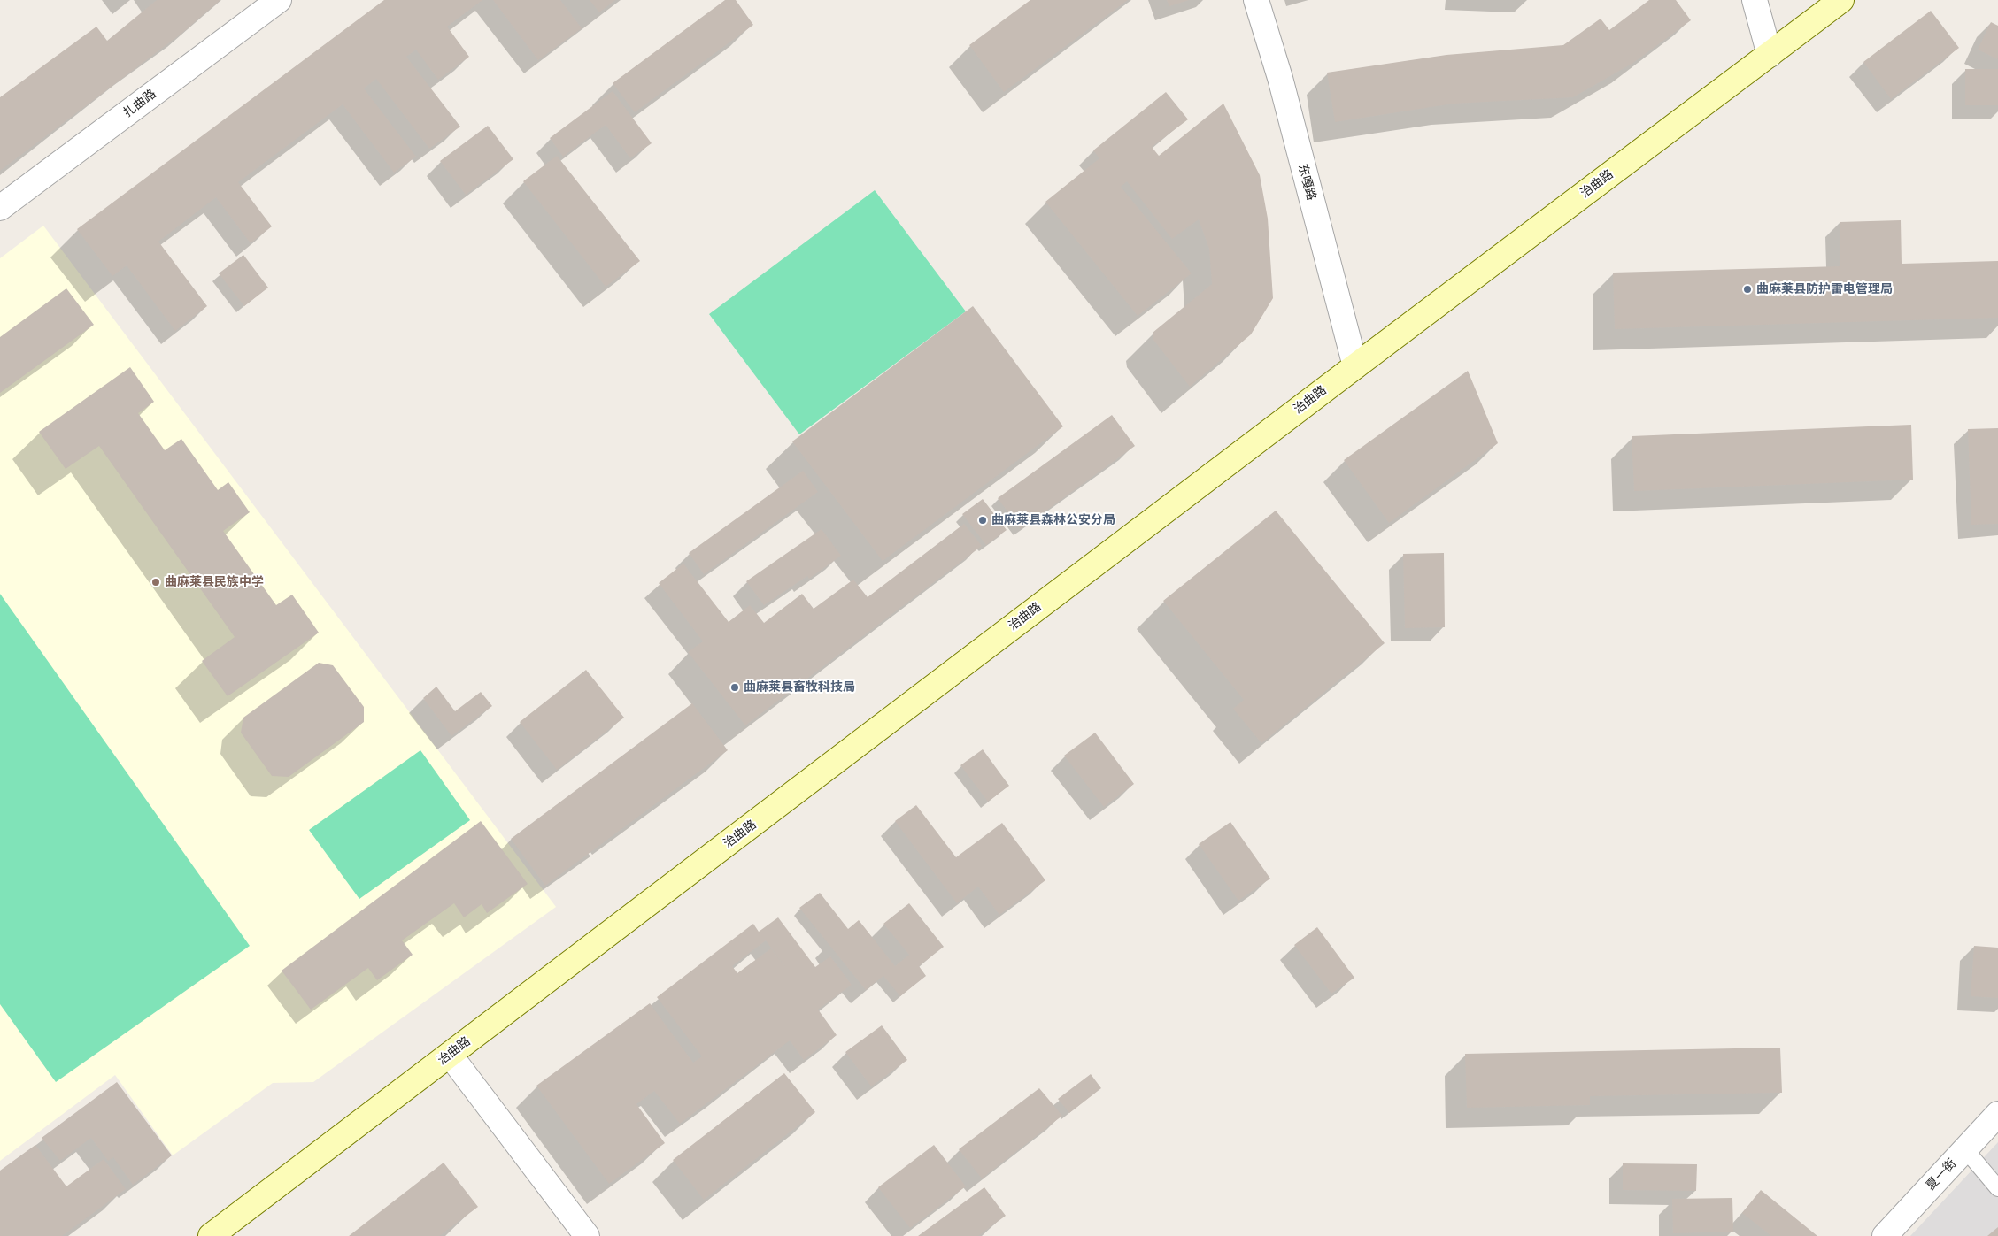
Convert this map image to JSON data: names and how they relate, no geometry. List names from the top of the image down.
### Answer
{
  "streets": {
    "main road": ["治曲路"],
    "street": ["扎曲路", "东嘎路", "夏一街"]
  },
  "crossings": [
    ["东嘎路", "治曲路"]
  ],
  "places": [
    "曲麻莱县防护雷电管理局",
    "曲麻莱县森林公安分局",
    "曲麻莱县民族中学",
    "曲麻莱县畜牧科技局"
  ]
}
